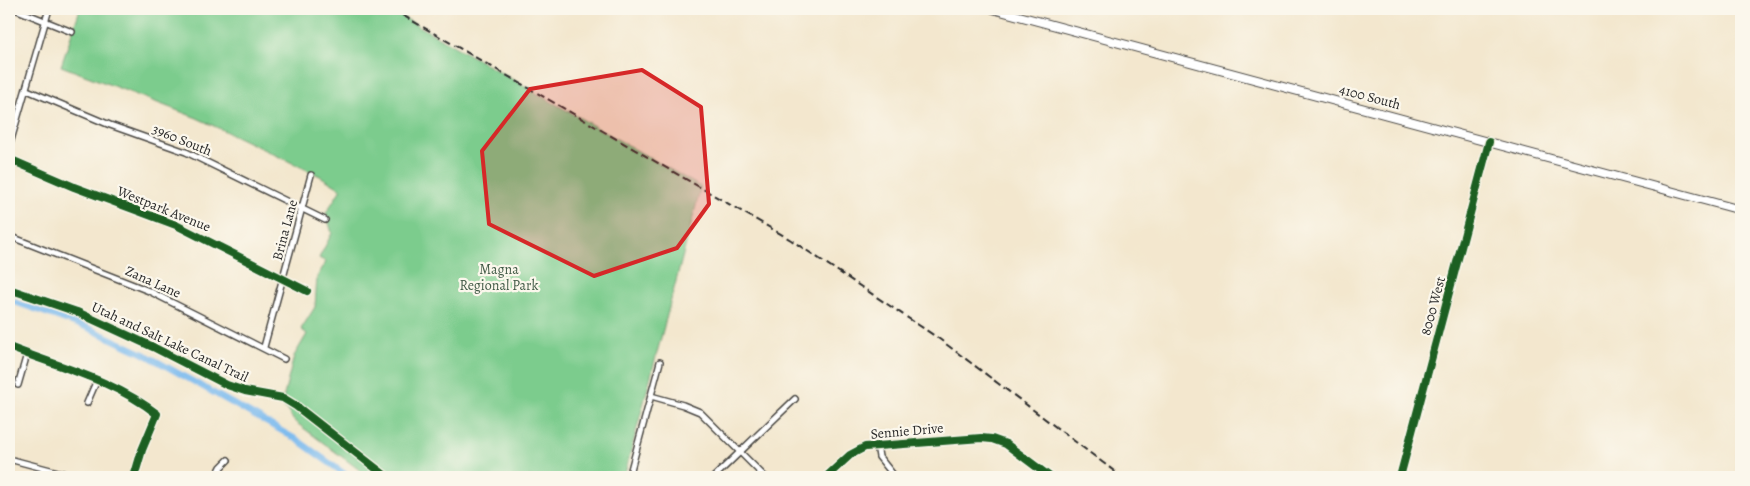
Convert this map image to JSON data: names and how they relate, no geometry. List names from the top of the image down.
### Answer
{
  "streets": {
    "main road": ["4100 South"],
    "street": [
      "3960 South",
      "Westpark Avenue",
      "Brina Lane",
      "Zana Lane",
      "8000 West",
      "Sennie Drive"
    ],
    "cycle path": ["Utah and Salt Lake Canal Trail"]
  },
  "crossings": [
    ["4100 South", "8000 West"],
    ["3960 South", "Brina Lane"],
    ["Westpark Avenue", "Brina Lane"],
    ["Brina Lane", "Zana Lane"]
  ],
  "parks": ["Magna Regional Park"]
}
